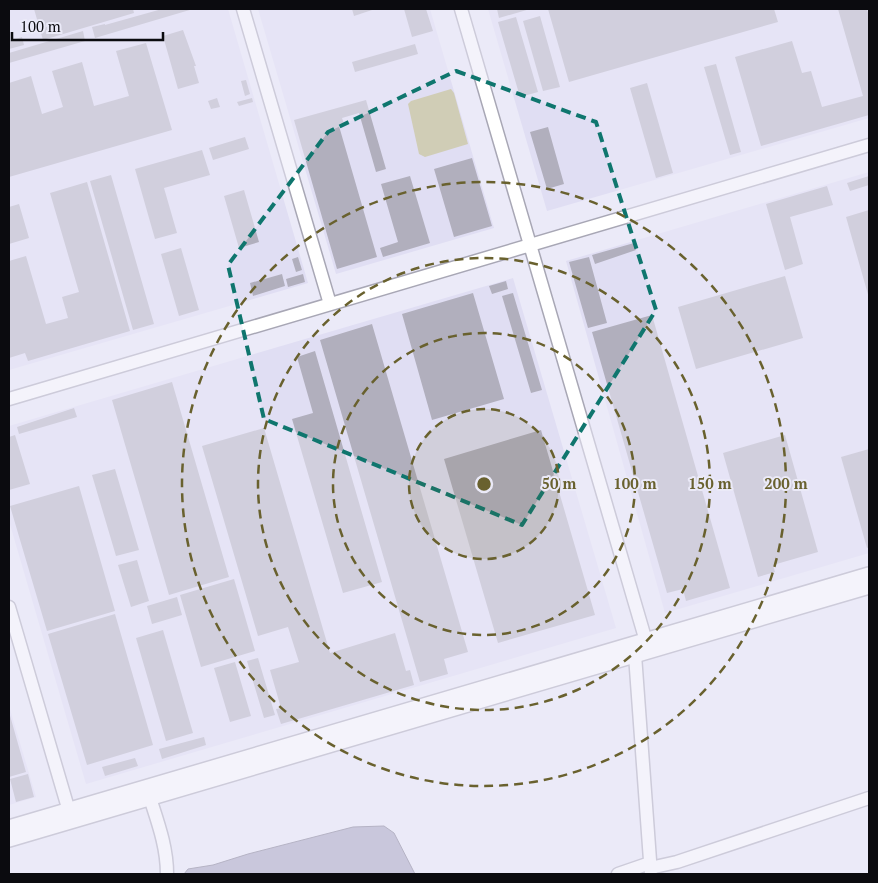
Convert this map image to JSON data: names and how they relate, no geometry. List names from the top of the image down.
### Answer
{
  "scale_bar": "100 m",
  "rings": [
    "50 m",
    "100 m",
    "150 m",
    "200 m"
  ]
}
